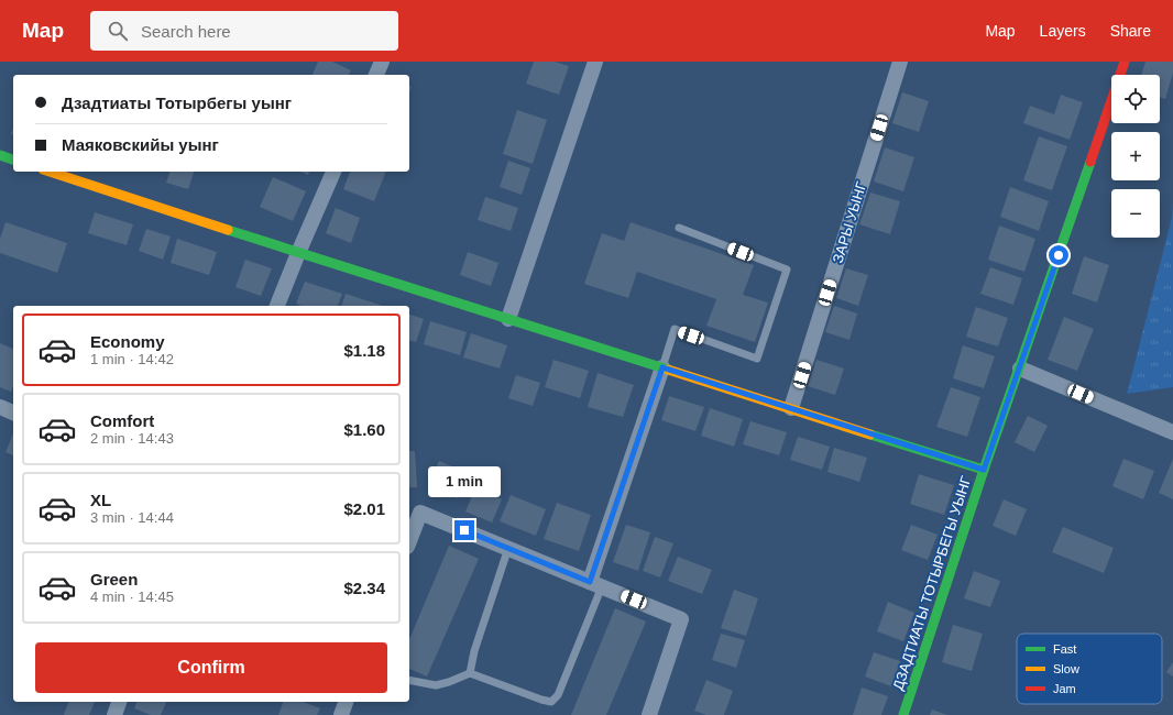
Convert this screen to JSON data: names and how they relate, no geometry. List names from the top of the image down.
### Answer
{
  "streets": {
    "street": ["ЗАРЫ УЫНГ", "ДЗАДТИАТЫ ТОТЫРБЕГЫ УЫНГ"]
  },
  "legend": ["Fast", "Slow", "Jam"],
  "page": {
    "header": "Map",
    "search": "Search here",
    "nav": ["Map", "Layers", "Share"],
    "map_buttons": ["+", "−"],
    "banner": ["Дзадтиаты Тотырбегы уынг", "Маяковскийы уынг"],
    "list": [
      {
        "name": "Economy",
        "note": "1 min · 14:42",
        "value": "$1.18"
      },
      {
        "name": "Comfort",
        "note": "2 min · 14:43",
        "value": "$1.60"
      },
      {
        "name": "XL",
        "note": "3 min · 14:44",
        "value": "$2.01"
      },
      {
        "name": "Green",
        "note": "4 min · 14:45",
        "value": "$2.34"
      }
    ],
    "bubble": "1 min",
    "buttons": "Confirm"
  }
}
